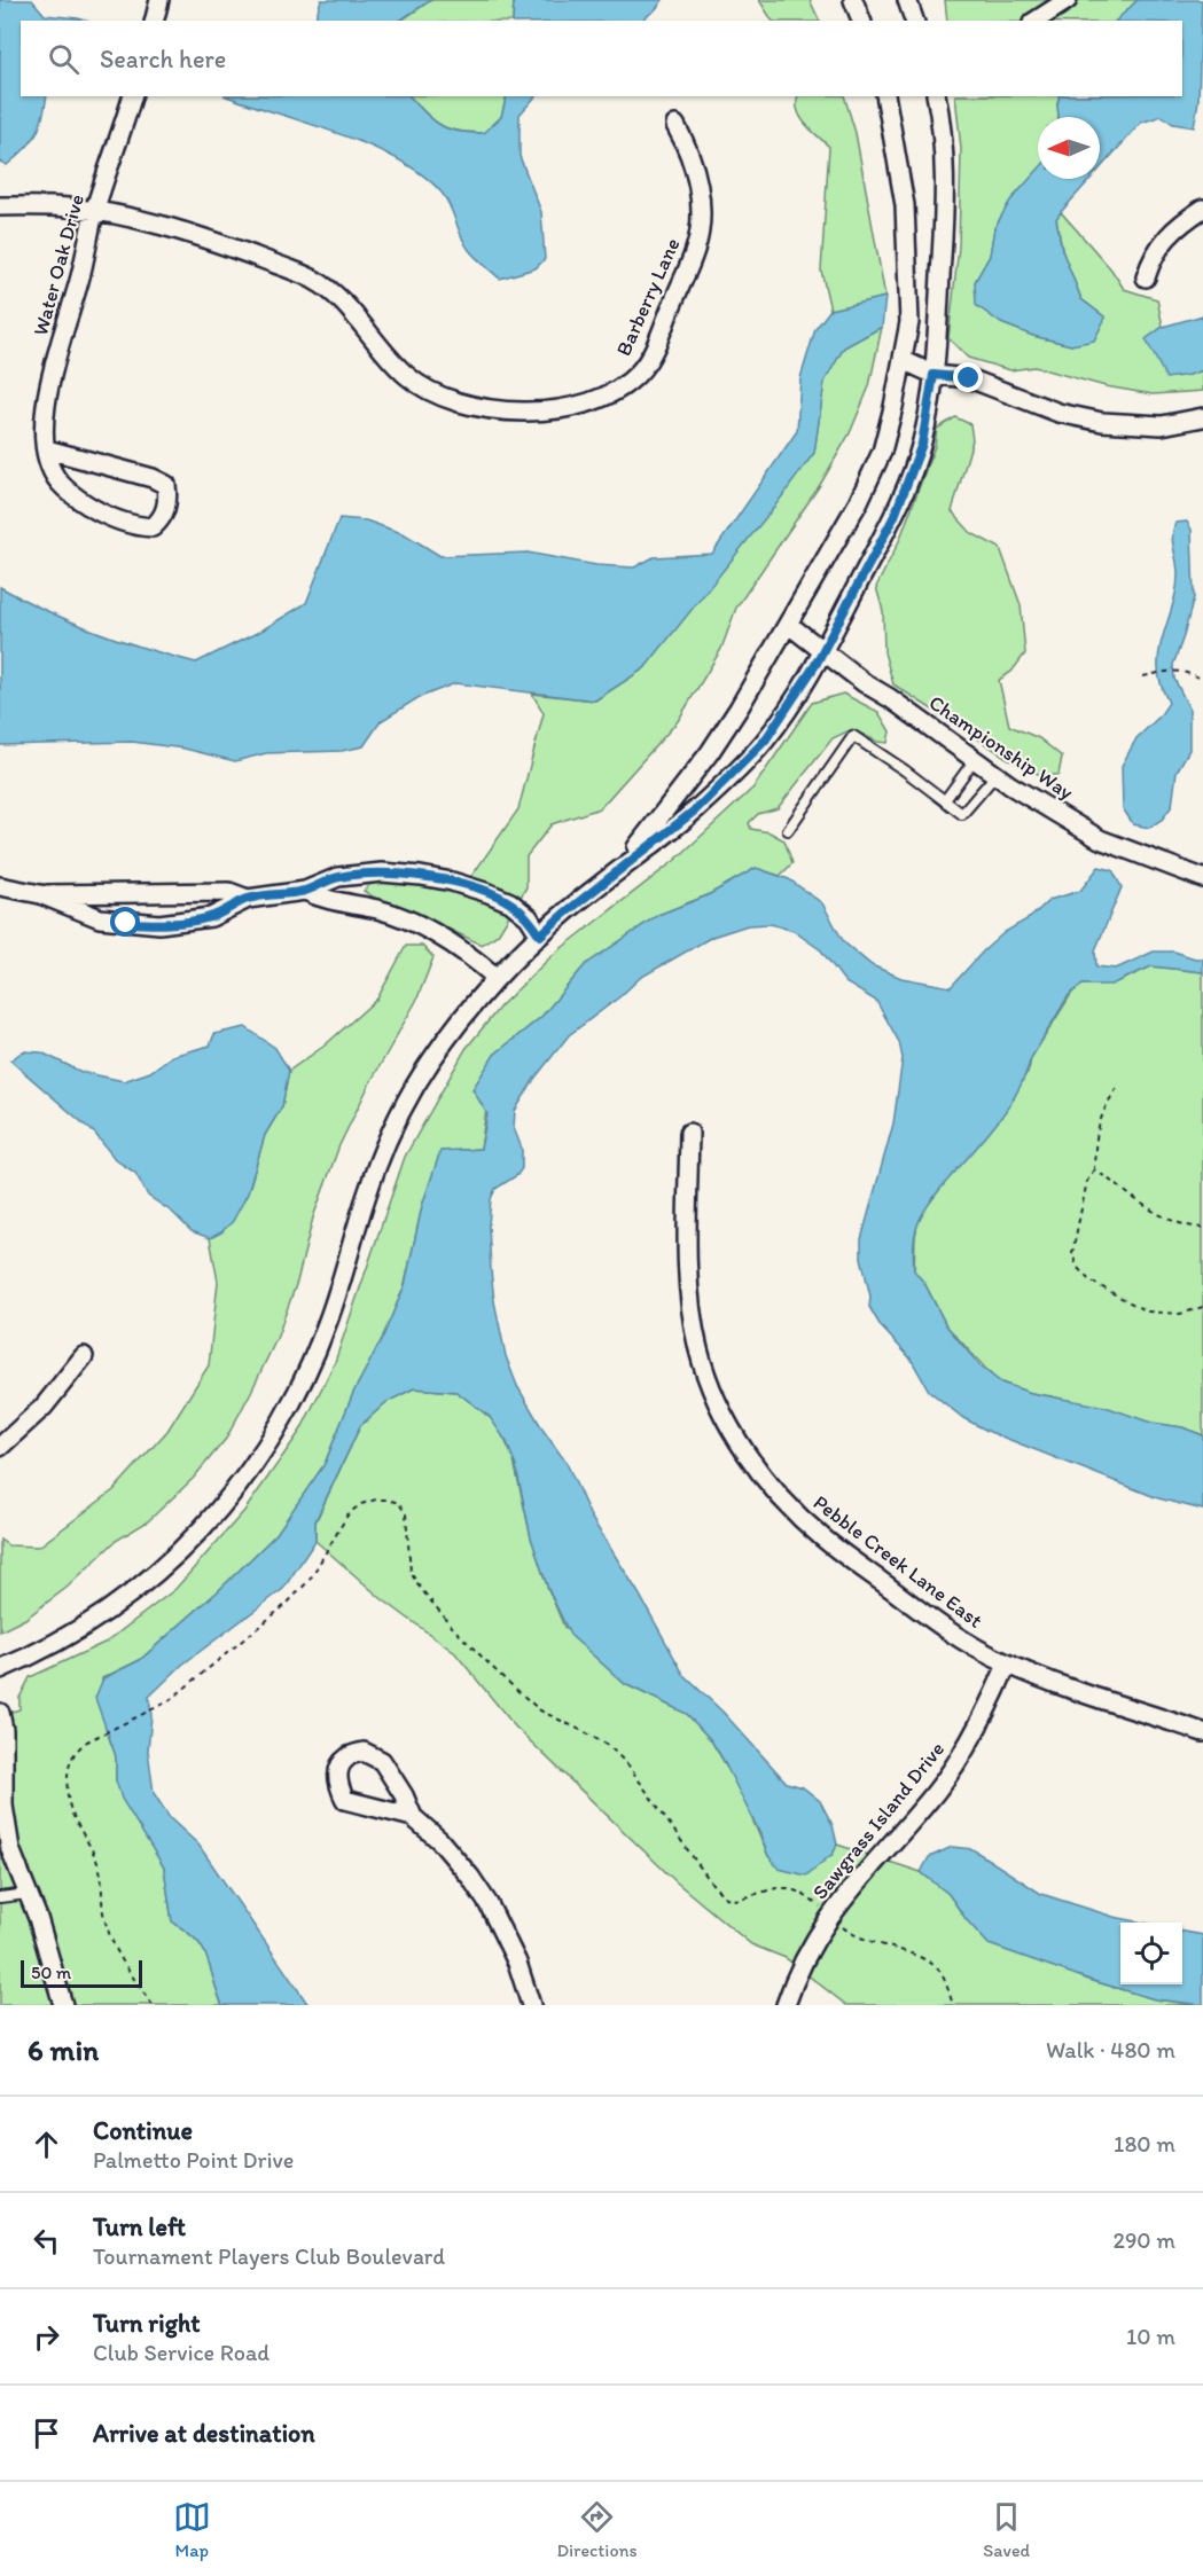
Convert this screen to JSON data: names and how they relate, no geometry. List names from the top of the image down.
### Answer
{
  "streets": {
    "street": [
      "Water Oak Drive",
      "Barberry Lane",
      "Championship Way",
      "Pebble Creek Lane East",
      "Sawgrass Island Drive"
    ]
  },
  "crossings": [
    ["Water Oak Drive", "Barberry Lane"],
    ["Pebble Creek Lane East", "Sawgrass Island Drive"]
  ],
  "scale_bar": "50 m",
  "north": "left",
  "page": {
    "search": "Search here",
    "scale": "50 m",
    "heading": ["6 min", "Walk · 480 m"],
    "list": [
      ["Continue", "Palmetto Point Drive", "180 m"],
      ["Turn left", "Tournament Players Club Boulevard", "290 m"],
      ["Turn right", "Club Service Road", "10 m"],
      "Arrive at destination"
    ],
    "nav": ["Map", "Directions", "Saved"]
  }
}
